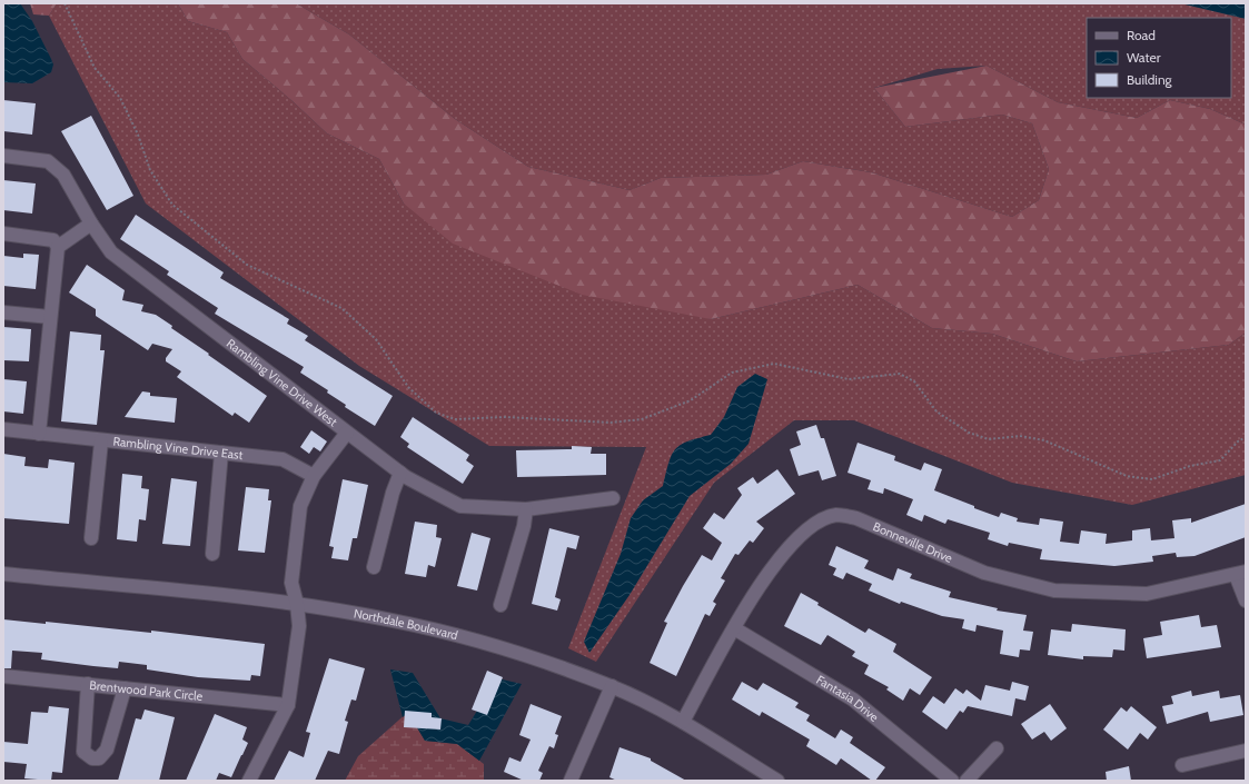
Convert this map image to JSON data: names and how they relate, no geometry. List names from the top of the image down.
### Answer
{
  "streets": {
    "street": [
      "Rambling Vine Drive West",
      "Rambling Vine Drive East",
      "Bonneville Drive",
      "Northdale Boulevard",
      "Brentwood Park Circle",
      "Fantasia Drive"
    ]
  },
  "crossings": [
    ["Bonneville Drive", "Northdale Boulevard"],
    ["Bonneville Drive", "Fantasia Drive"]
  ],
  "legend": ["Road", "Water", "Building"]
}
